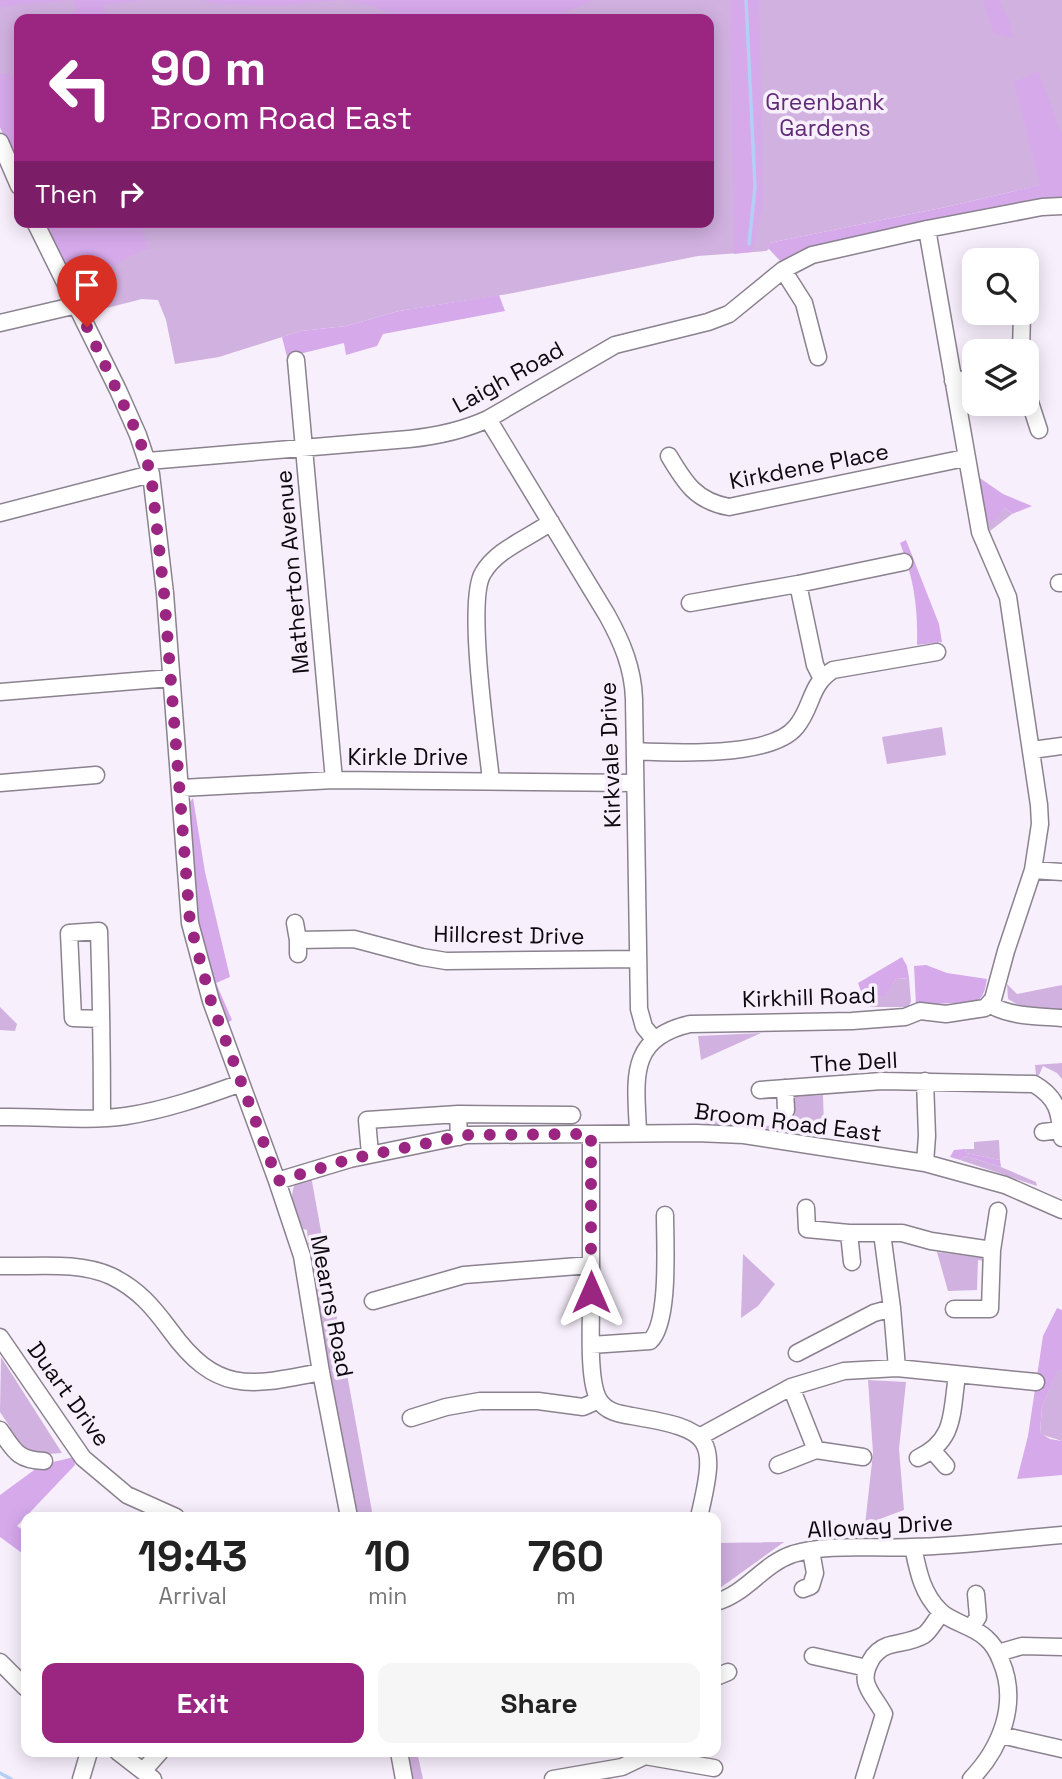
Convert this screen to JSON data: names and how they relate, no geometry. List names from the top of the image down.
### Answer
{
  "streets": {
    "street": [
      "Laigh Road",
      "Kirkdene Place",
      "Matherton Avenue",
      "Kirkvale Drive",
      "Kirkle Drive",
      "Hillcrest Drive",
      "Kirkhill Road",
      "The Dell",
      "Broom Road East",
      "Mearns Road",
      "Duart Drive",
      "Alloway Drive"
    ]
  },
  "crossings": [
    ["Laigh Road", "Matherton Avenue"],
    ["Laigh Road", "Kirkvale Drive"],
    ["Laigh Road", "Mearns Road"],
    ["Matherton Avenue", "Kirkle Drive"],
    ["Kirkvale Drive", "Kirkle Drive"],
    ["Kirkvale Drive", "Hillcrest Drive"],
    ["Kirkvale Drive", "Kirkhill Road"],
    ["Kirkle Drive", "Mearns Road"],
    ["The Dell", "Broom Road East"],
    ["Broom Road East", "Mearns Road"]
  ],
  "parks": ["Greenbank Gardens"],
  "page": {
    "turn": ["90 m", "Broom Road East"],
    "then": "Then",
    "eta": [
      "19:43",
      "Arrival",
      "10",
      "min",
      "760",
      "m"
    ],
    "buttons": ["Exit", "Share"]
  }
}
